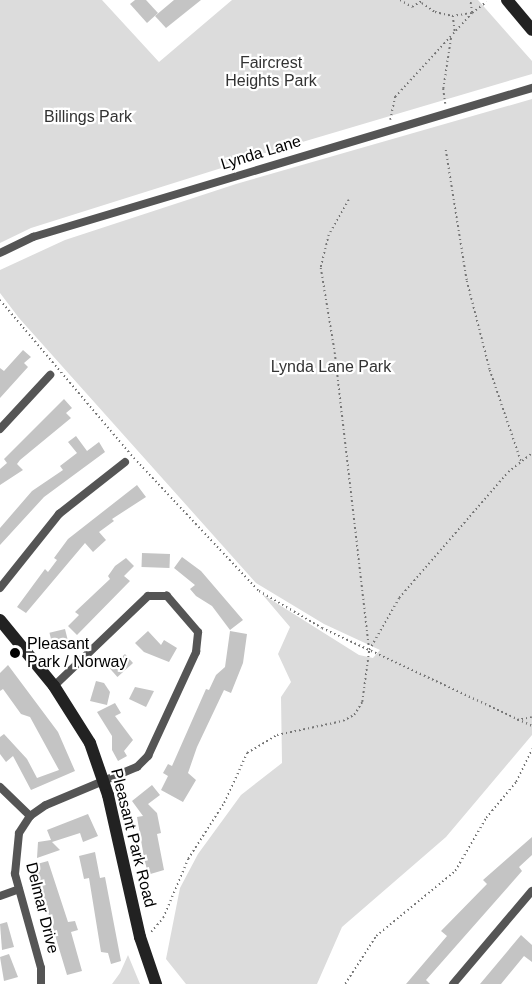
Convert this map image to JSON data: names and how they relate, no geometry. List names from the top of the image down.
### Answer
{
  "streets": {
    "street": ["Lynda Lane", "Pleasant Park Road", "Delmar Drive"]
  },
  "parks": ["Faircrest Heights Park", "Billings Park", "Lynda Lane Park"],
  "places": ["Pleasant Park / Norway"]
}
